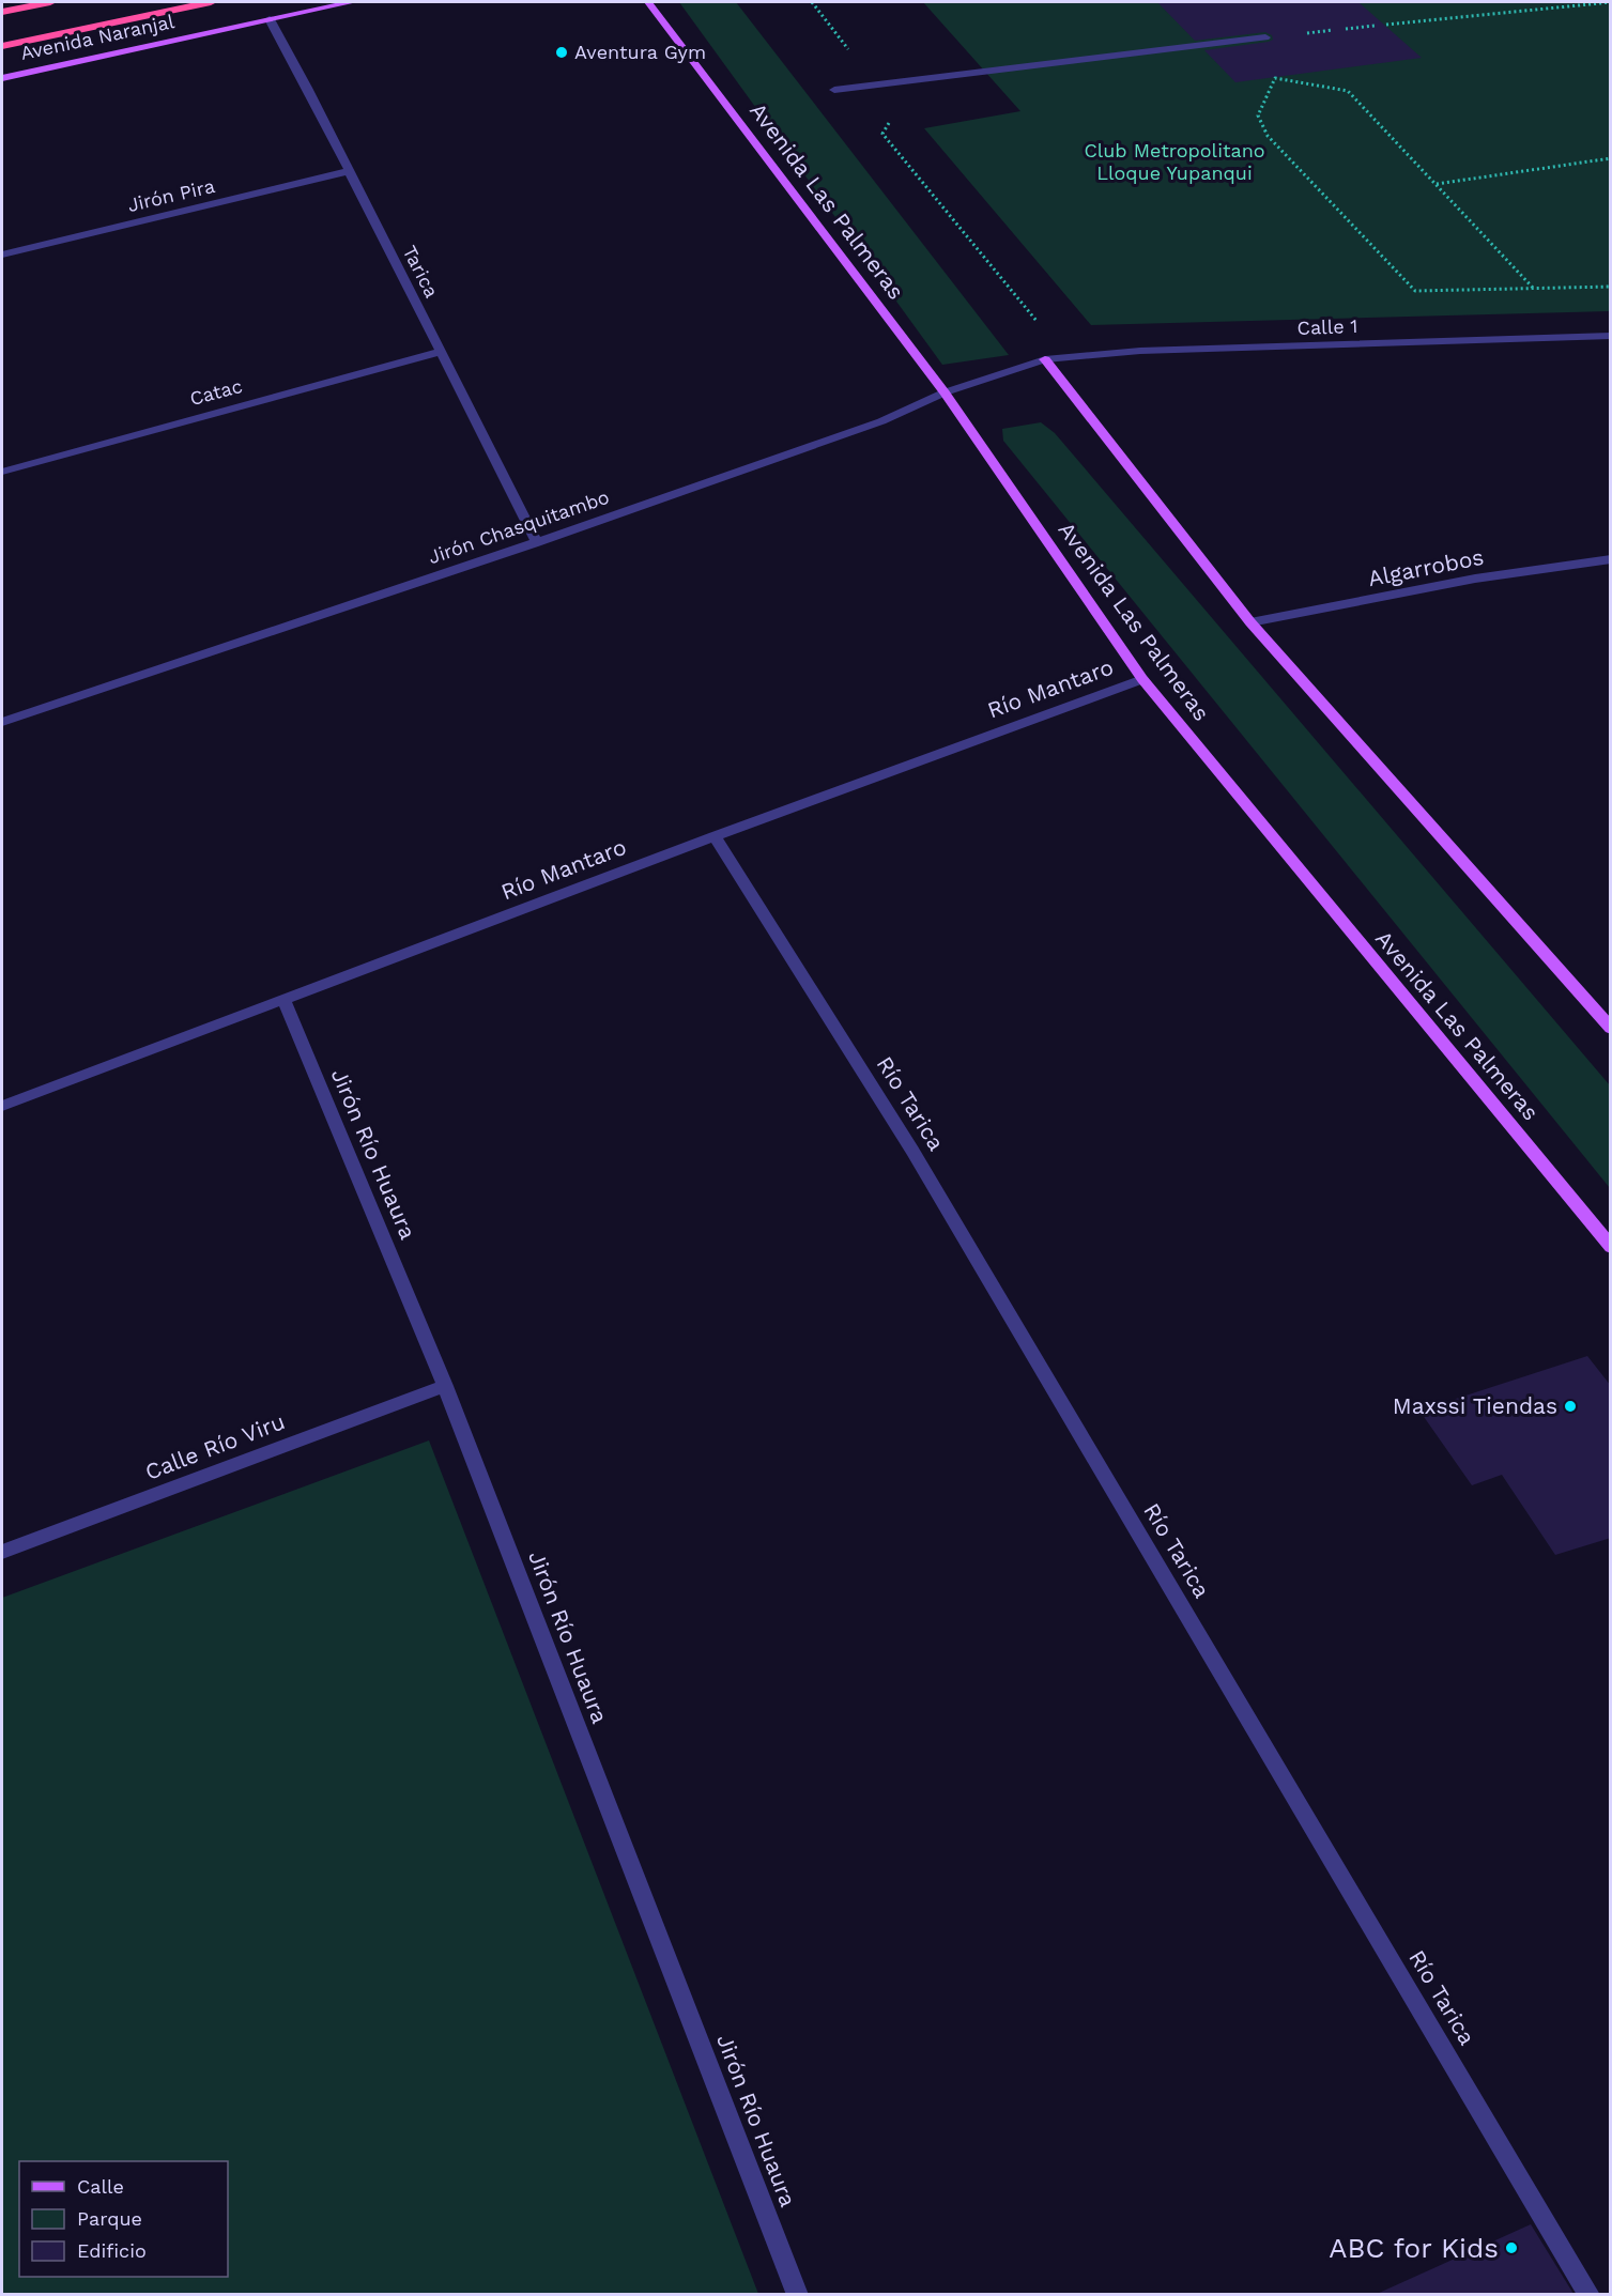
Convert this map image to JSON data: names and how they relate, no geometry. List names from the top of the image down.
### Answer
{
  "streets": {
    "highway": ["Avenida Naranjal"],
    "main road": ["Avenida Las Palmeras"],
    "street": [
      "Jirón Pira",
      "Tarica",
      "Calle 1",
      "Catac",
      "Jirón Chasquitambo",
      "Algarrobos",
      "Río Mantaro",
      "Río Tarica",
      "Jirón Río Huaura",
      "Calle Río Viru"
    ]
  },
  "crossings": [
    ["Avenida Naranjal", "Tarica"],
    ["Jirón Pira", "Tarica"],
    ["Avenida Las Palmeras", "Jirón Chasquitambo"],
    ["Avenida Las Palmeras", "Río Mantaro"],
    ["Tarica", "Catac"],
    ["Tarica", "Jirón Chasquitambo"],
    ["Calle 1", "Jirón Chasquitambo"],
    ["Río Mantaro", "Río Tarica"],
    ["Río Mantaro", "Jirón Río Huaura"],
    ["Jirón Río Huaura", "Calle Río Viru"]
  ],
  "parks": ["Club Metropolitano Lloque Yupanqui"],
  "places": ["Aventura Gym", "Maxssi Tiendas", "ABC for Kids"],
  "legend": ["Calle", "Parque", "Edificio"]
}
